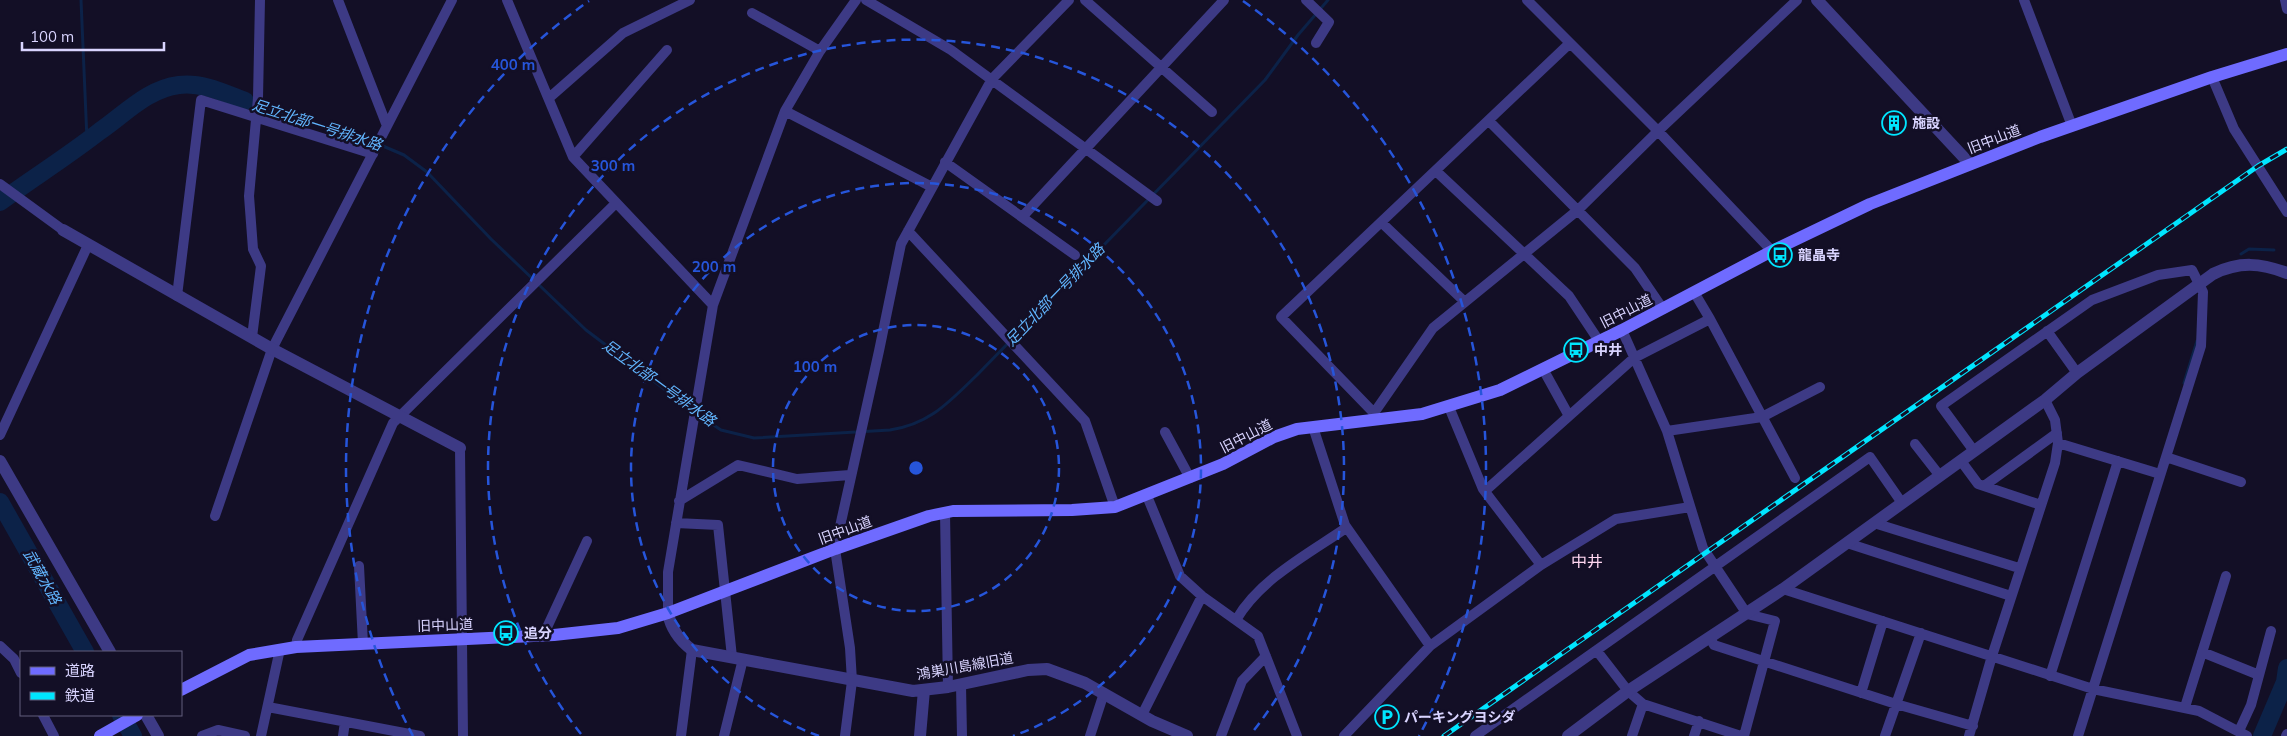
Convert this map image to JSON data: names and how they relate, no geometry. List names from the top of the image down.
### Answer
{
  "streets": {
    "main road": ["旧中山道"],
    "street": ["鴻巣川島線旧道"]
  },
  "districts": ["中井"],
  "water": ["足立北部一号排水路", "武蔵水路"],
  "places": {
    "building": ["施設"],
    "bus stop": ["龍晶寺", "中井", "追分"],
    "parking": ["パーキングヨシダ"]
  },
  "legend": ["道路", "鉄道"],
  "scale_bar": "100 m",
  "rings": [
    "400 m",
    "300 m",
    "200 m",
    "100 m"
  ]
}
